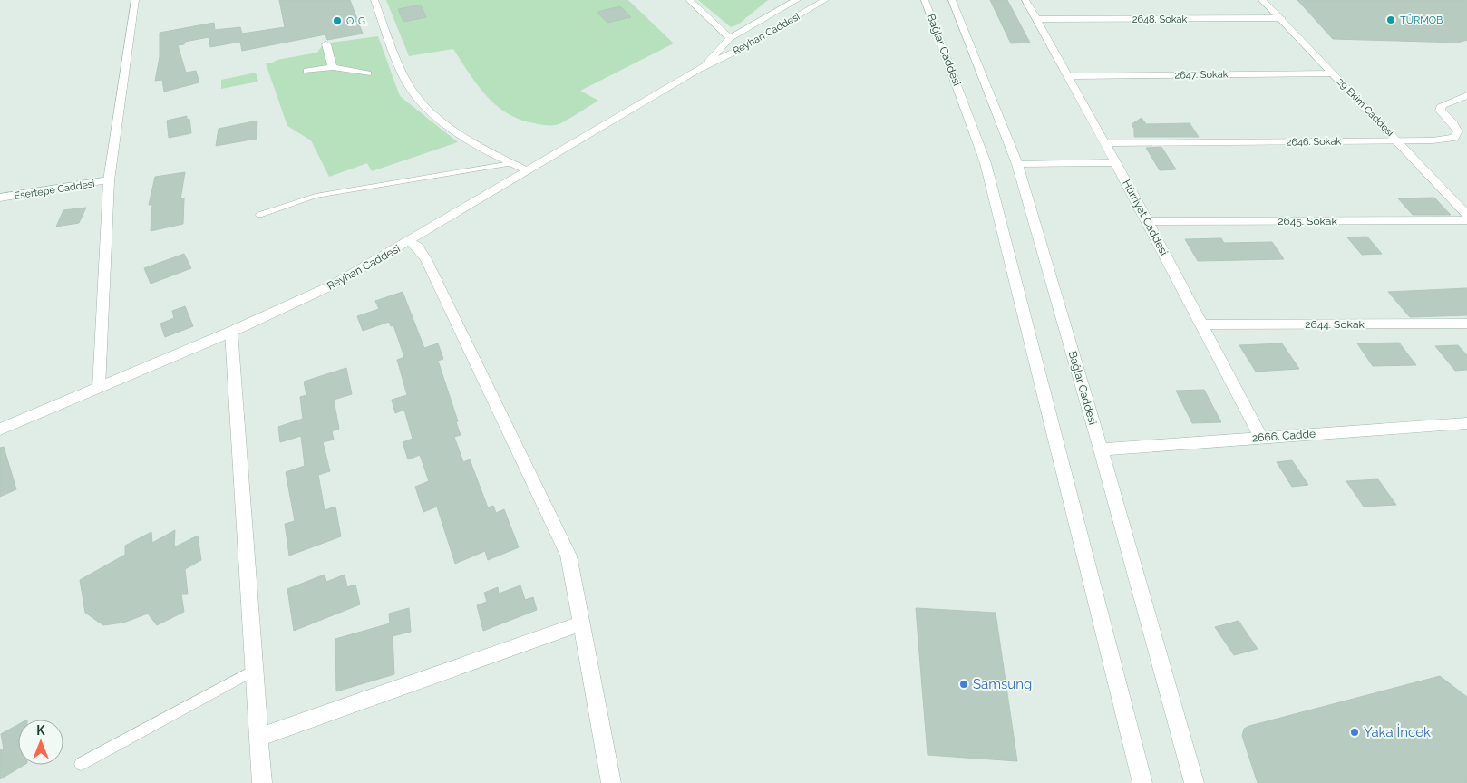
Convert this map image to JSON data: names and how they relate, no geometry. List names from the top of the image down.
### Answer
{
  "streets": {
    "street": [
      "2648. Sokak",
      "Reyhan Caddesi",
      "Bağlar Caddesi",
      "2647. Sokak",
      "29 Ekim Caddesi",
      "2646. Sokak",
      "Esertepe Caddesi",
      "Hürriyet Caddesi",
      "2645. Sokak",
      "2644. Sokak",
      "2666. Cadde"
    ]
  },
  "crossings": [
    ["2648. Sokak", "29 Ekim Caddesi"],
    ["2648. Sokak", "Hürriyet Caddesi"],
    ["Bağlar Caddesi", "2666. Cadde"],
    ["2647. Sokak", "29 Ekim Caddesi"],
    ["2647. Sokak", "Hürriyet Caddesi"],
    ["29 Ekim Caddesi", "2646. Sokak"],
    ["29 Ekim Caddesi", "2645. Sokak"],
    ["2646. Sokak", "Hürriyet Caddesi"],
    ["Hürriyet Caddesi", "2645. Sokak"],
    ["Hürriyet Caddesi", "2644. Sokak"],
    ["Hürriyet Caddesi", "2666. Cadde"]
  ],
  "places": [
    "TÜRMOB",
    "O. G.",
    "Samsung",
    "Yaka İncek"
  ],
  "north": "top"
}
